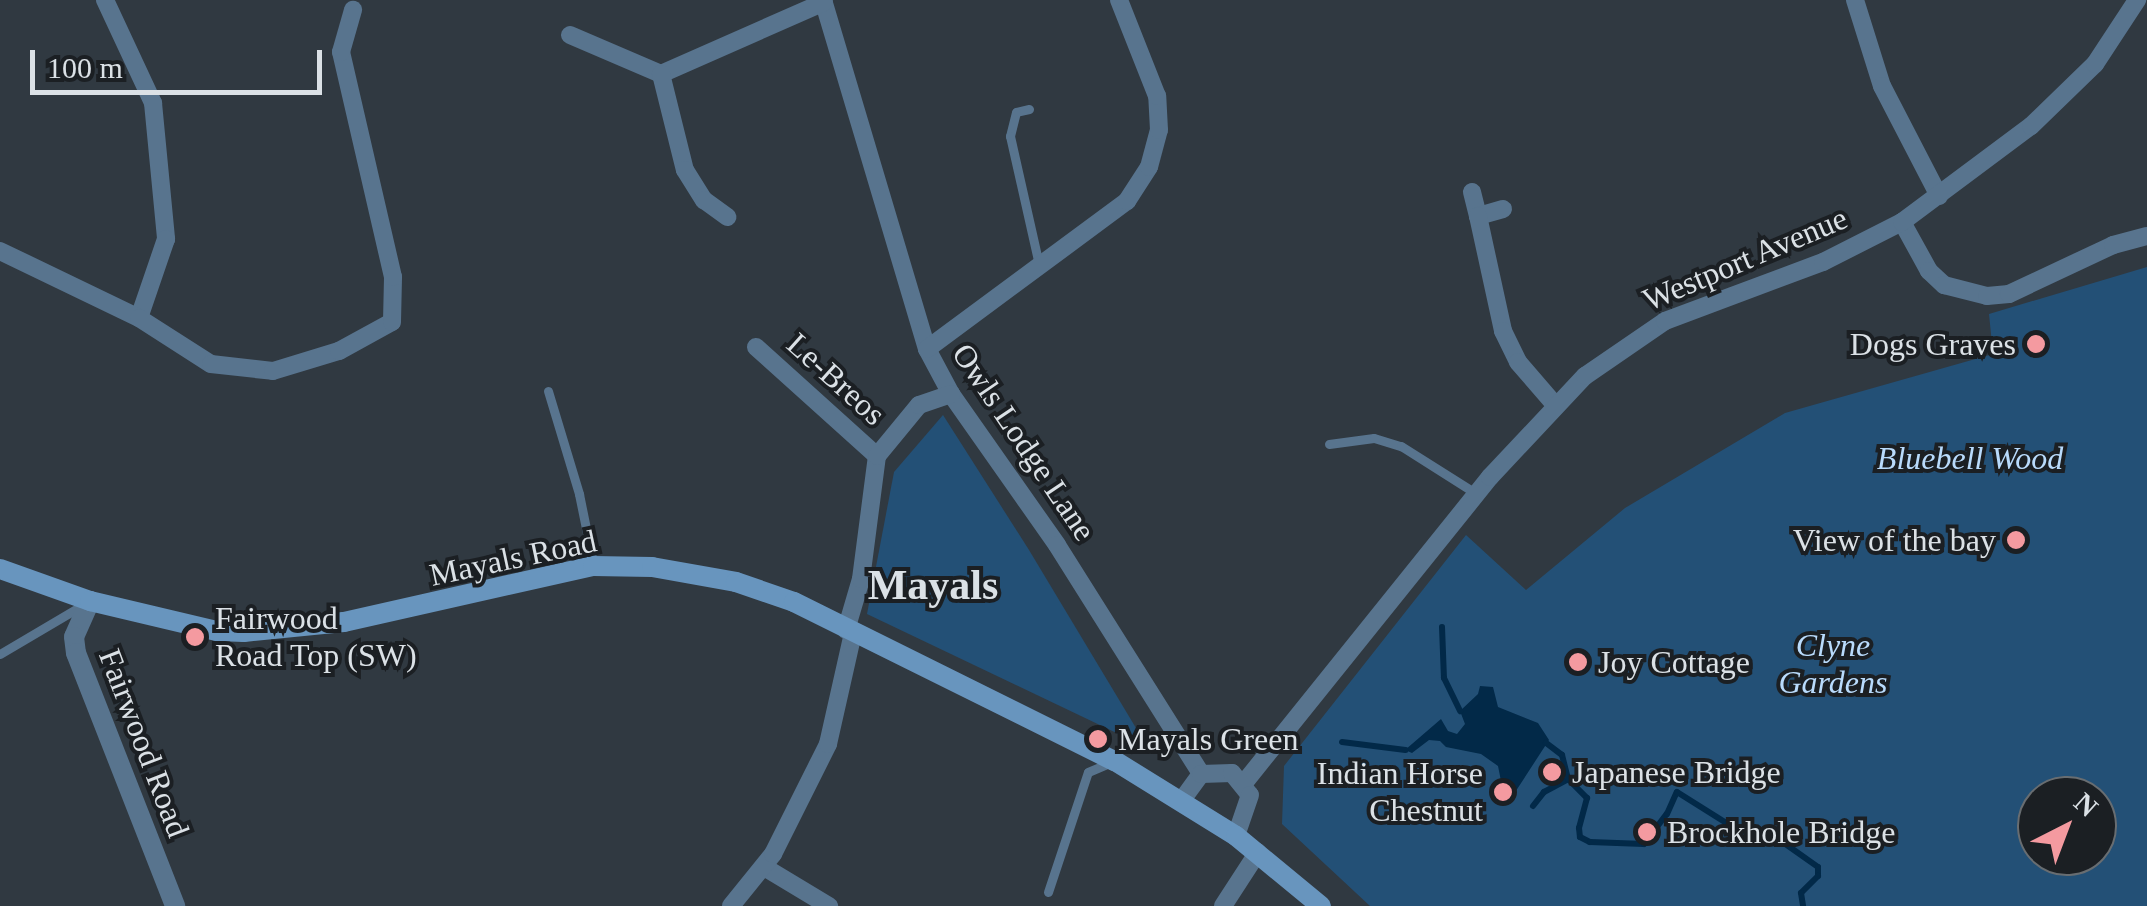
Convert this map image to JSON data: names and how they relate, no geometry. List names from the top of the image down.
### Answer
{
  "streets": {
    "main road": ["Mayals Road"],
    "street": [
      "Westport Avenue",
      "Le-Breos",
      "Owls Lodge Lane",
      "Fairwood Road"
    ]
  },
  "crossings": [
    ["Mayals Road", "Fairwood Road"]
  ],
  "districts": ["Mayals"],
  "parks": ["Bluebell Wood", "Clyne Gardens"],
  "places": [
    "Dogs Graves",
    "View of the bay",
    "Fairwood Road Top (SW)",
    "Joy Cottage",
    "Mayals Green",
    "Japanese Bridge",
    "Indian Horse Chestnut",
    "Brockhole Bridge"
  ],
  "scale_bar": "100 m",
  "north": "top right"
}
